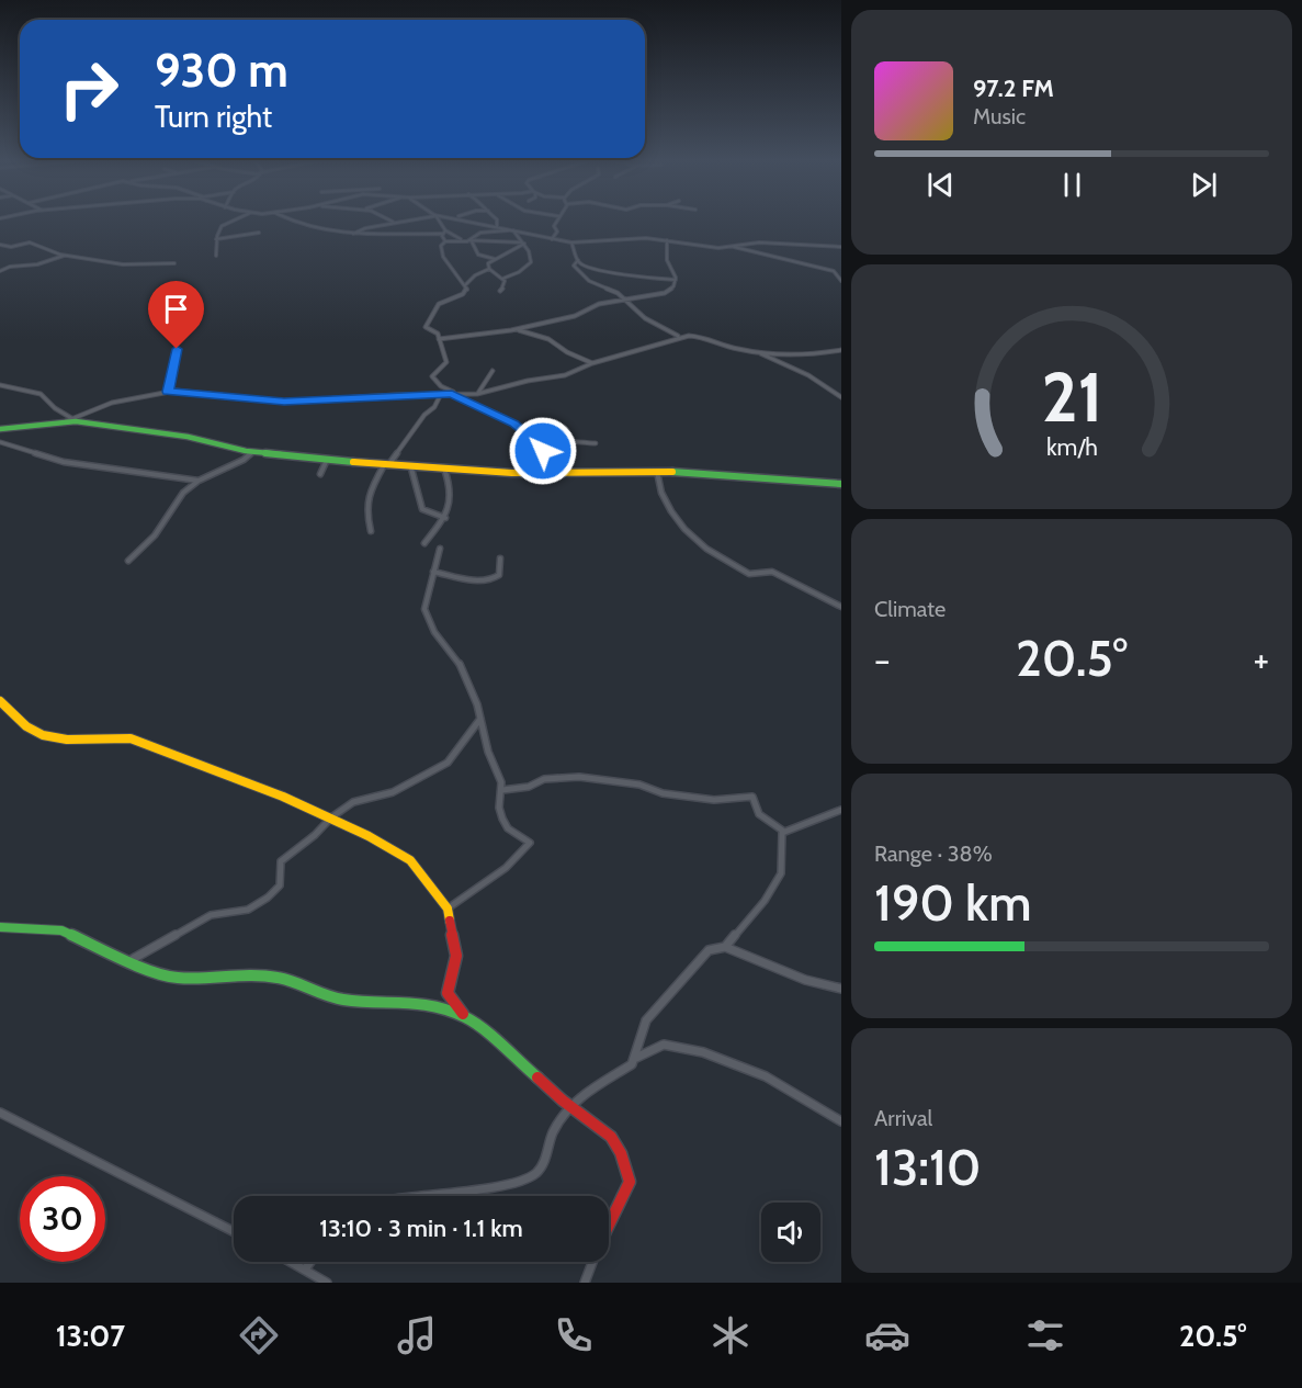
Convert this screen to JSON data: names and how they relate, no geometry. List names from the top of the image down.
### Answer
{
  "page": {
    "turn": ["930 m", "Turn right"],
    "song": ["97.2 FM", "Music"],
    "tile": [
      "Climate",
      ["Range · 38%", "190 km"],
      ["Arrival", "13:10"]
    ],
    "heat": ["−", "20.5°", "+"],
    "limit": "30",
    "trip": "13:10 · 3 min · 1.1 km",
    "tabs": ["13:07", "20.5°"],
    "gauge": ["21", "km/h"]
  }
}
